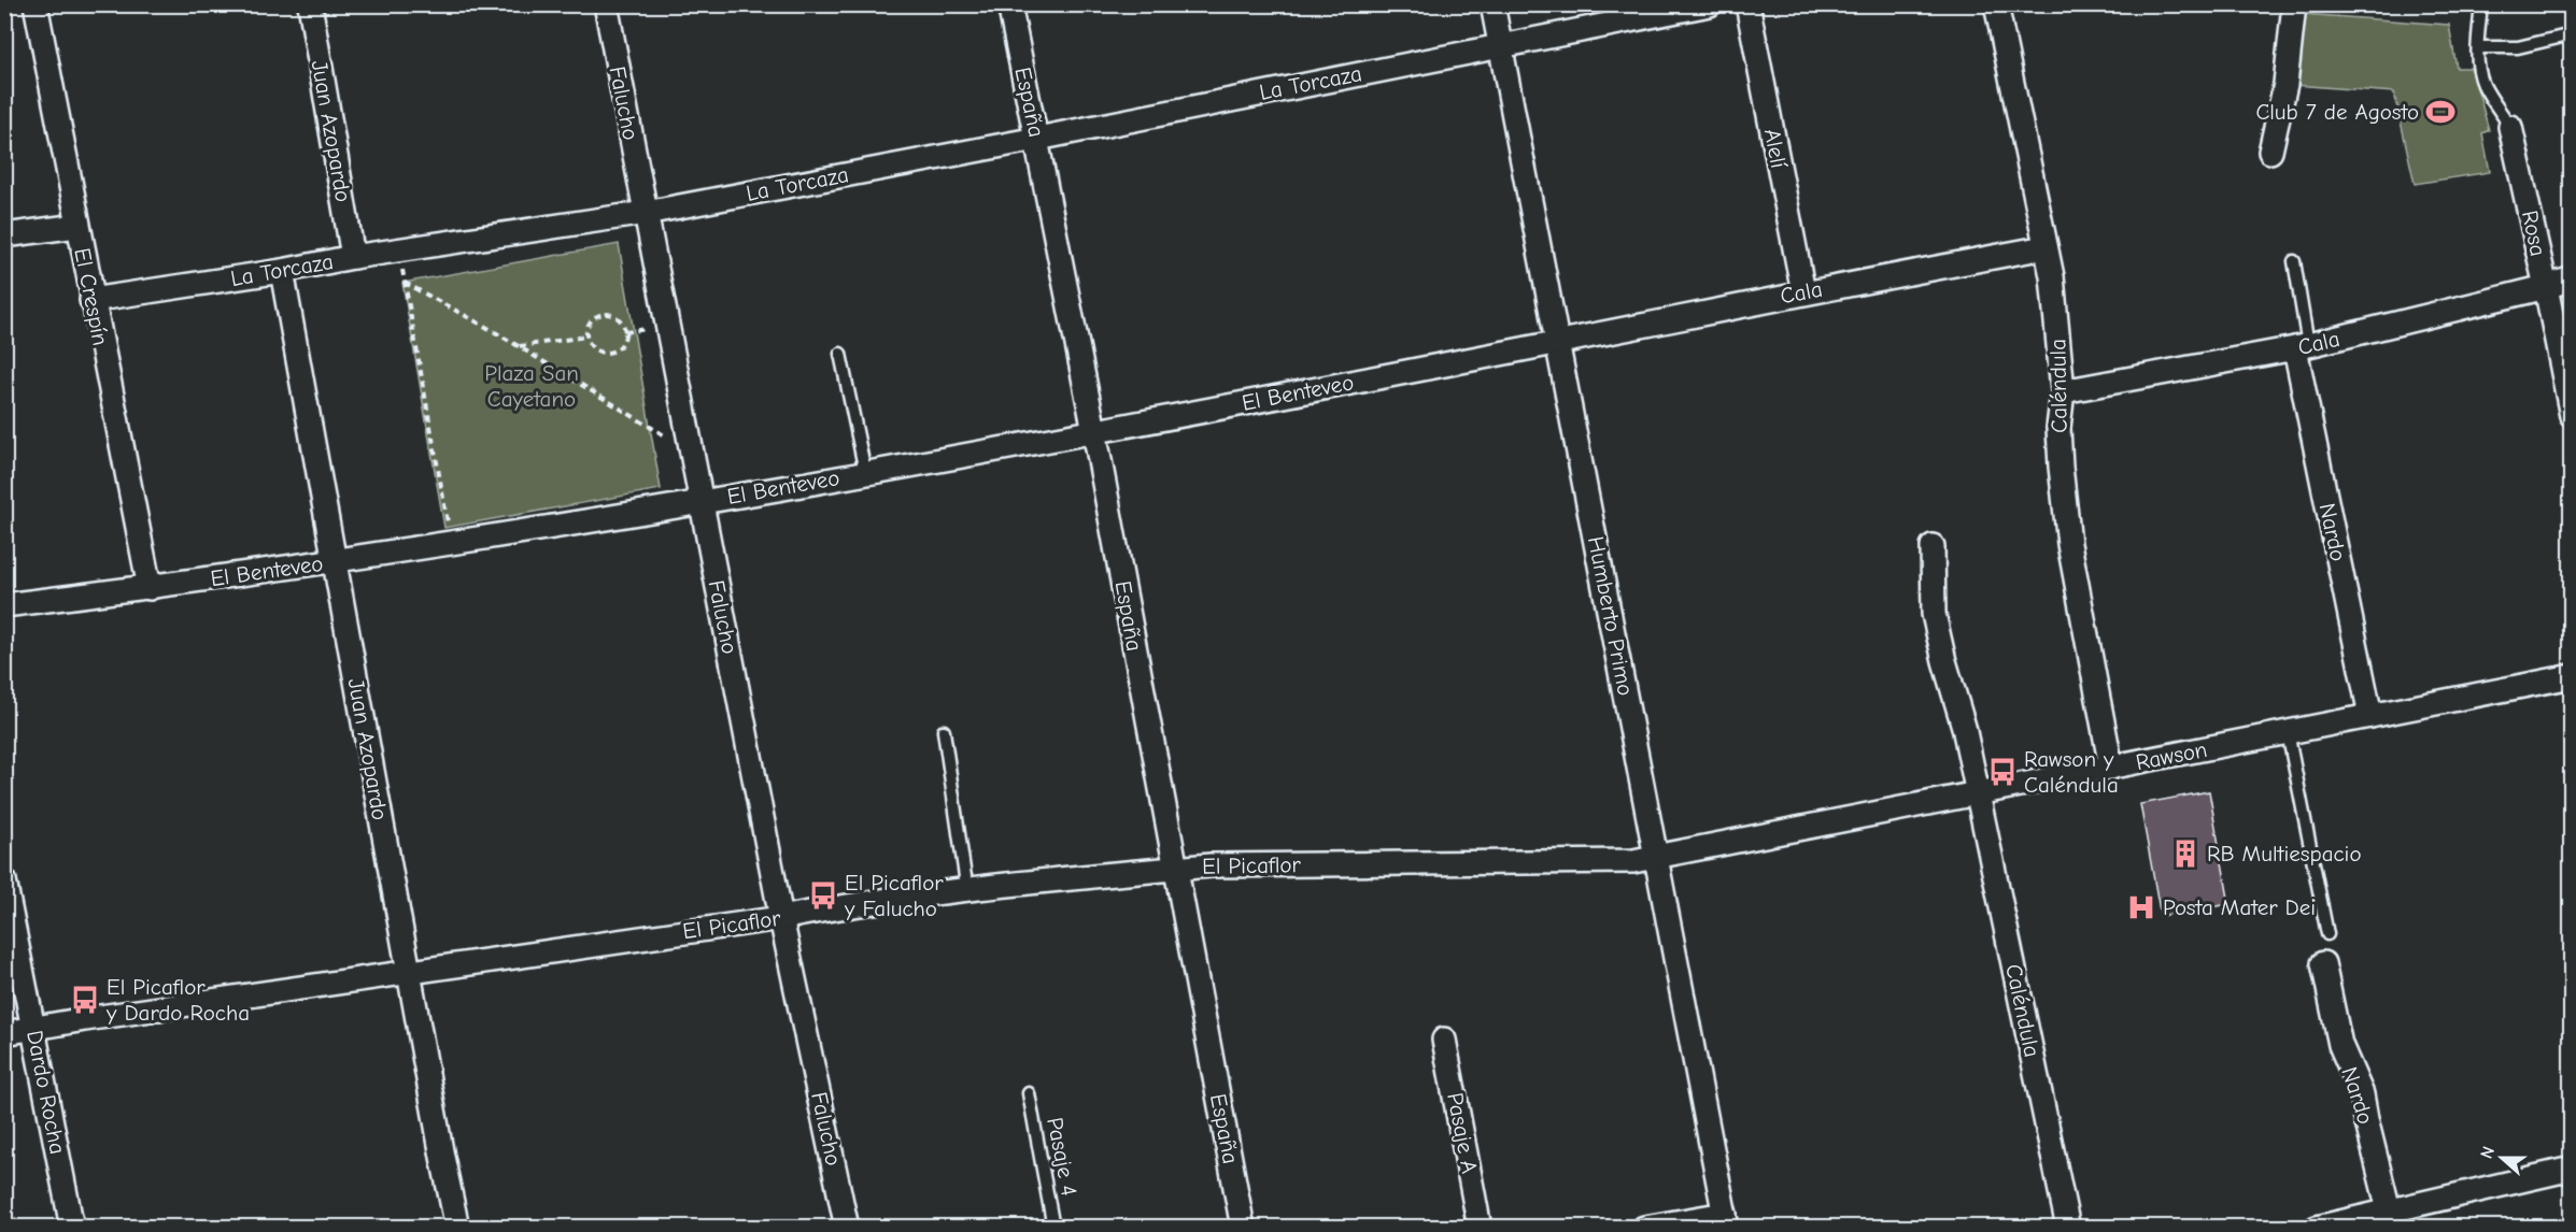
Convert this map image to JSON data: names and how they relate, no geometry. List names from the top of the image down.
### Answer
{
  "streets": {
    "street": [
      "La Torcaza",
      "España",
      "Falucho",
      "Juan Azopardo",
      "Alelí",
      "Rosa",
      "Cala",
      "El Crespín",
      "Caléndula",
      "El Benteveo",
      "Nardo",
      "Humberto Primo",
      "Rawson",
      "El Picaflor",
      "Dardo Rocha",
      "Pasaje A"
    ],
    "lane": ["Pasaje 4"]
  },
  "crossings": [
    ["La Torcaza", "España"],
    ["La Torcaza", "Falucho"],
    ["La Torcaza", "Juan Azopardo"],
    ["La Torcaza", "El Crespín"],
    ["La Torcaza", "Humberto Primo"],
    ["España", "El Benteveo"],
    ["España", "El Picaflor"],
    ["Falucho", "El Benteveo"],
    ["Falucho", "El Picaflor"],
    ["Juan Azopardo", "El Benteveo"],
    ["Juan Azopardo", "El Picaflor"],
    ["Alelí", "Cala"],
    ["Rosa", "Cala"],
    ["Cala", "Caléndula"],
    ["Cala", "El Benteveo"],
    ["Cala", "Nardo"],
    ["Cala", "Humberto Primo"],
    ["El Crespín", "El Benteveo"],
    ["Caléndula", "Rawson"],
    ["El Benteveo", "Humberto Primo"],
    ["Nardo", "Rawson"],
    ["Humberto Primo", "Rawson"],
    ["Humberto Primo", "El Picaflor"],
    ["Rawson", "El Picaflor"],
    ["El Picaflor", "Dardo Rocha"]
  ],
  "parks": ["Plaza San Cayetano"],
  "places": {
    "sports": ["Club 7 de Agosto"],
    "bus stop": ["Rawson y Caléndula", "El Picaflor y Falucho", "El Picaflor y Dardo Rocha"],
    "building": ["RB Multiespacio"],
    "hospital": ["Posta Mater Dei"]
  },
  "north": "left"
}
